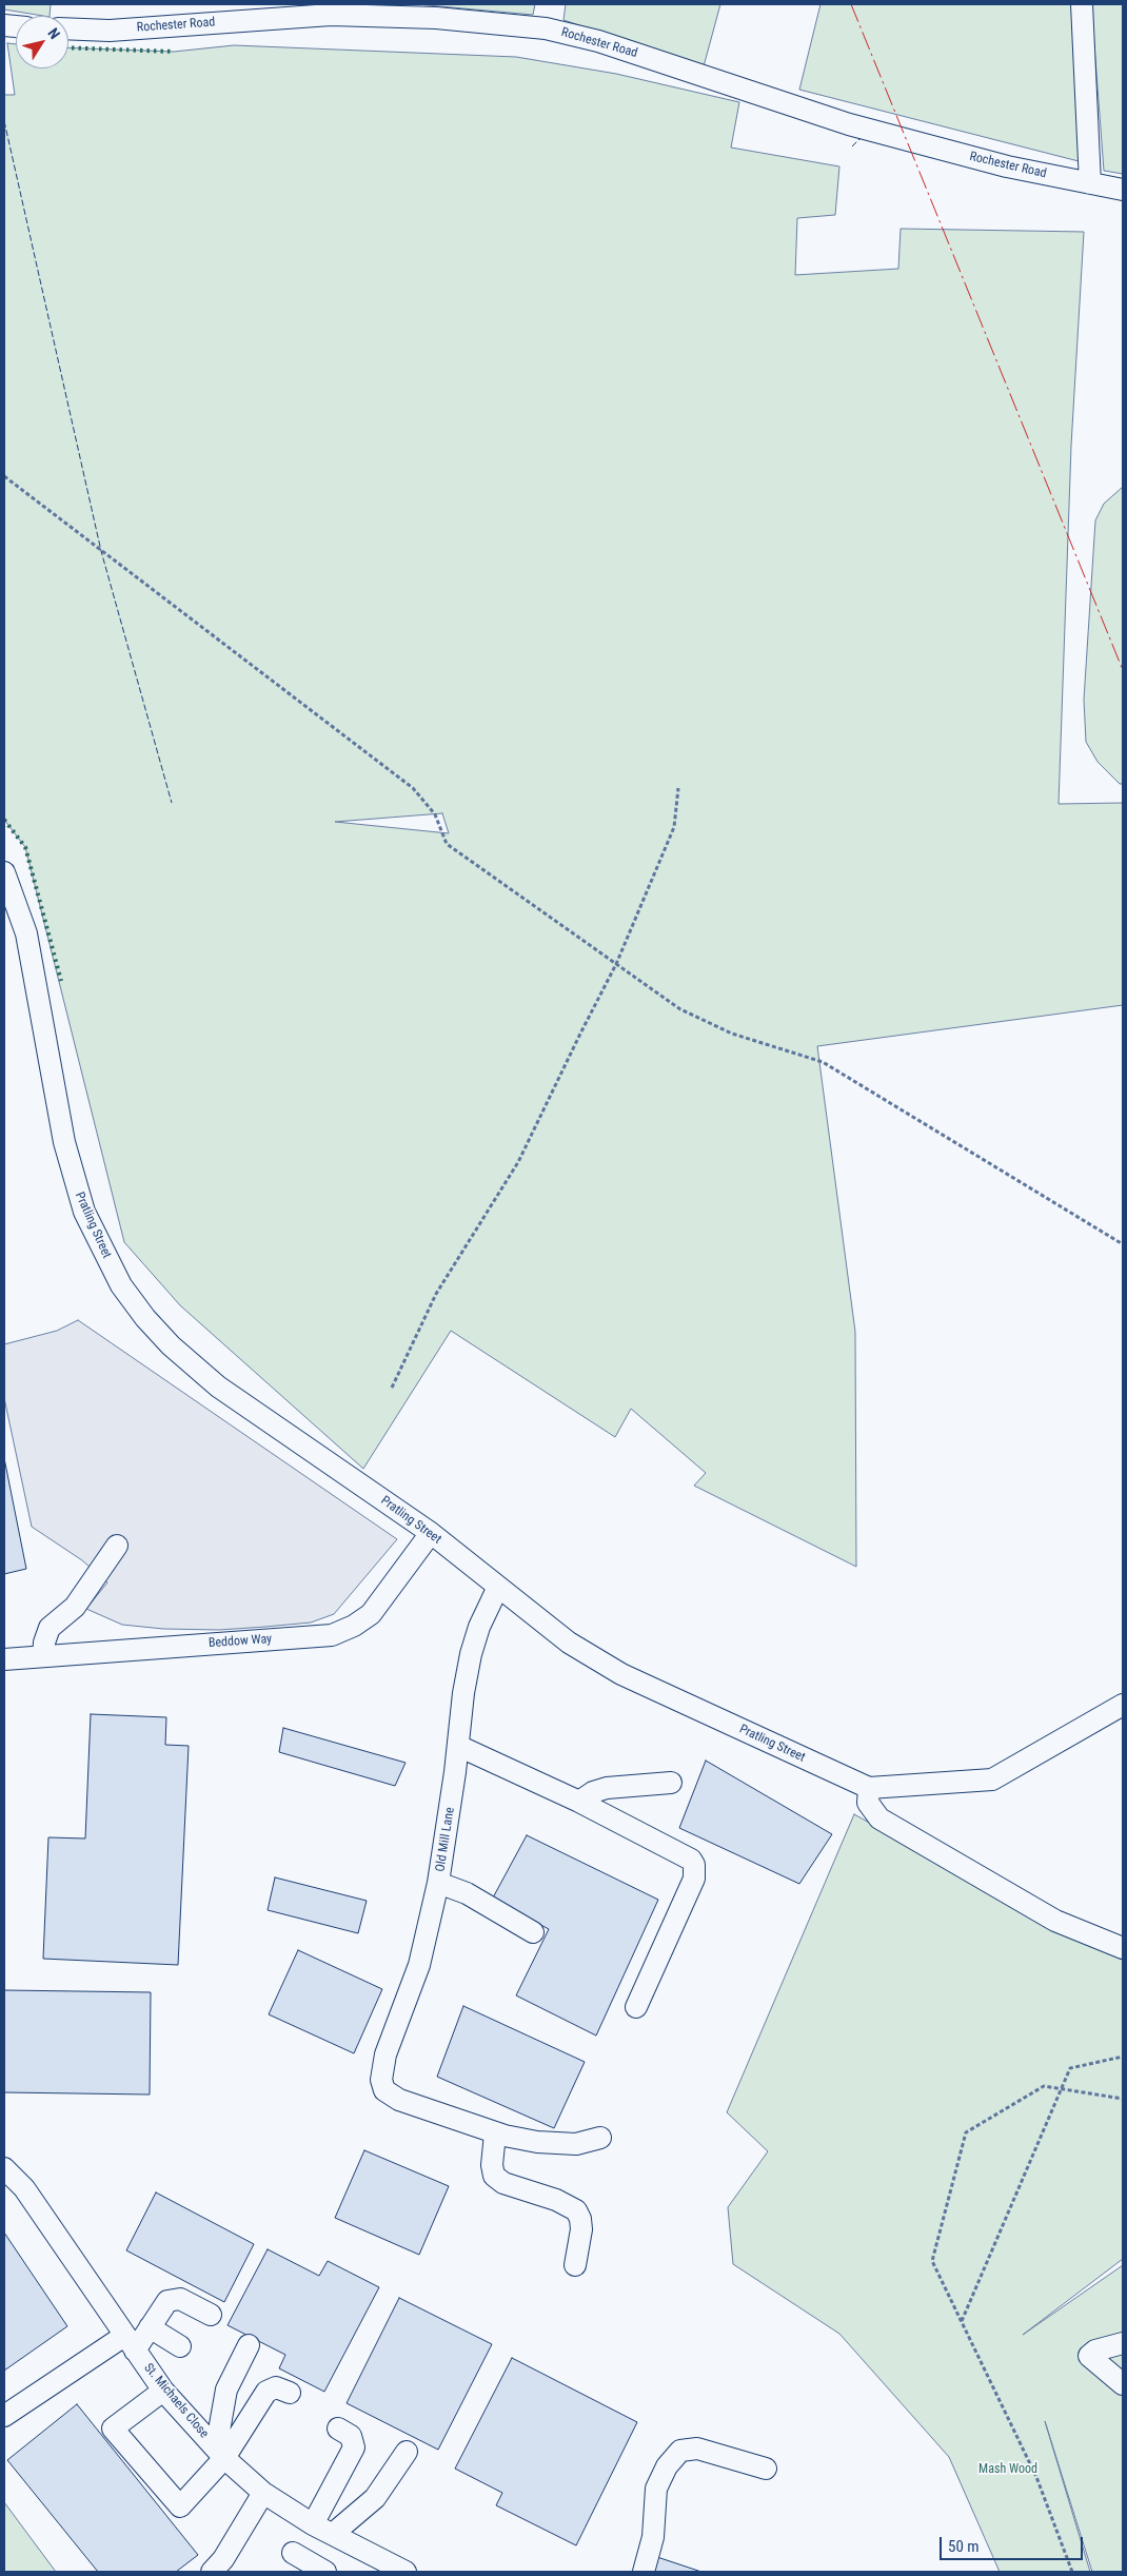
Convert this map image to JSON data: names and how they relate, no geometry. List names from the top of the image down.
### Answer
{
  "streets": {
    "street": [
      "Rochester Road",
      "Pratling Street",
      "Beddow Way",
      "Old Mill Lane",
      "St. Michaels Close"
    ]
  },
  "crossings": [
    ["Pratling Street", "Beddow Way"],
    ["Pratling Street", "Old Mill Lane"]
  ],
  "parks": ["Mash Wood"],
  "scale_bar": "50 m",
  "north": "top right"
}
